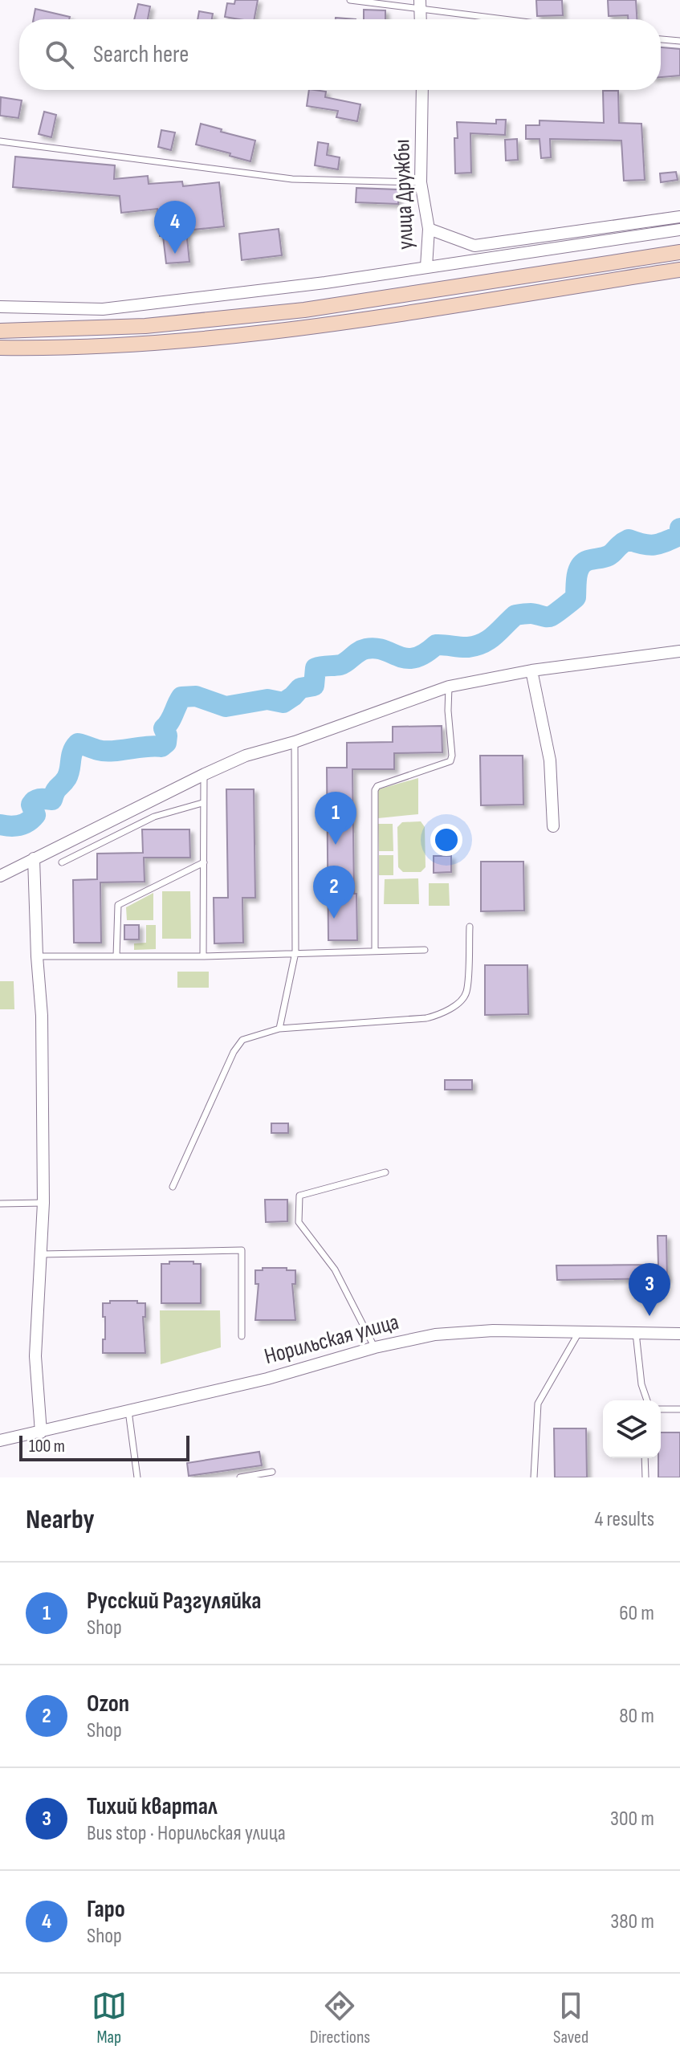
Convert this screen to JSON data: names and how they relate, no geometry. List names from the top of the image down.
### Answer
{
  "streets": {
    "street": ["улица Дружбы", "Норильская улица"]
  },
  "scale_bar": "100 m",
  "page": {
    "search": "Search here",
    "pins": [
      "4",
      "1",
      "2",
      "3"
    ],
    "scale": "100 m",
    "heading": ["Nearby", "4 results"],
    "list": [
      {
        "mark": "1",
        "name": "Русский Разгуляйка",
        "note": "Shop",
        "value": "60 m"
      },
      {
        "mark": "2",
        "name": "Ozon",
        "note": "Shop",
        "value": "80 m"
      },
      {
        "mark": "3",
        "name": "Тихий квартал",
        "note": "Bus stop · Норильская улица",
        "value": "300 m"
      },
      {
        "mark": "4",
        "name": "Гаро",
        "note": "Shop",
        "value": "380 m"
      }
    ],
    "nav": ["Map", "Directions", "Saved"]
  }
}
